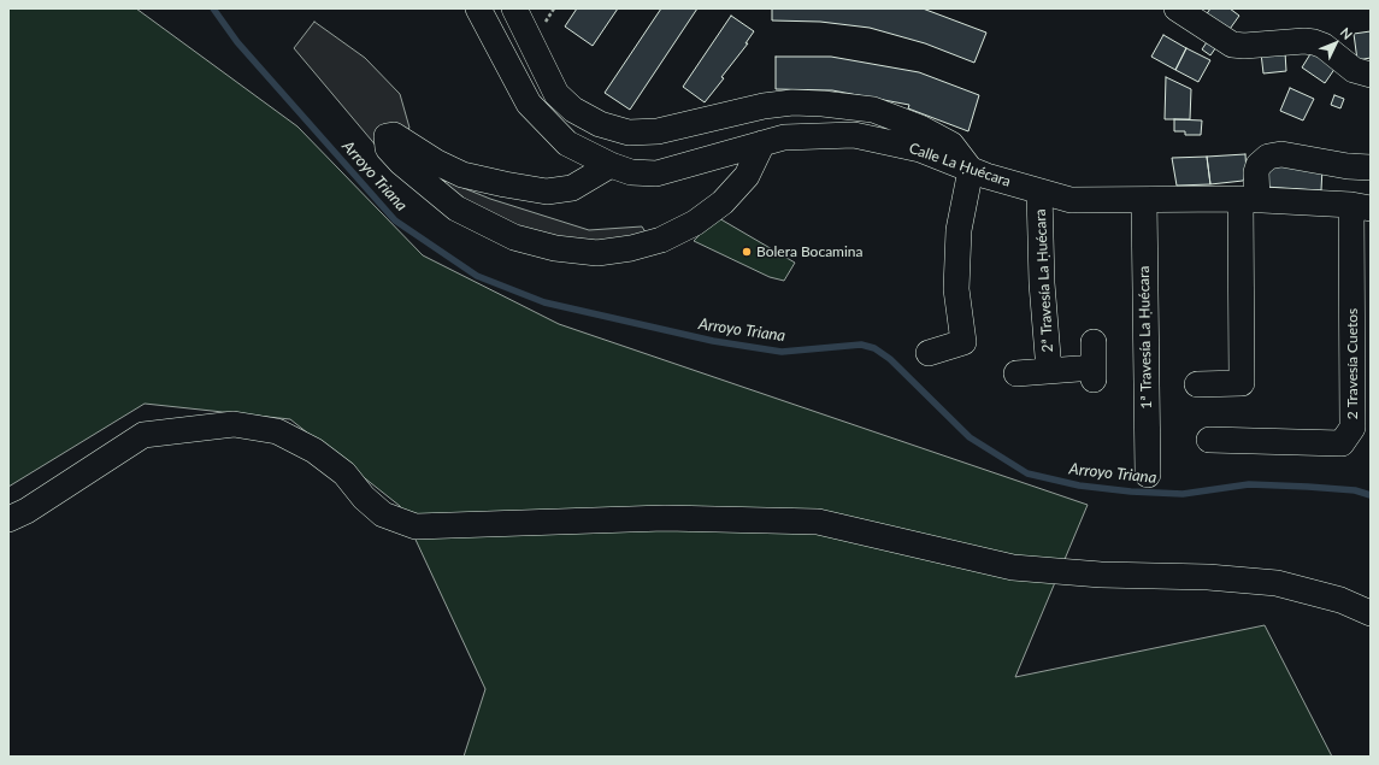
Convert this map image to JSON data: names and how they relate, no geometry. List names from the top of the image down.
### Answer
{
  "streets": {
    "street": [
      "Calle La Ḥuécara",
      "2ª Travesía La Ḥuécara",
      "1ª Travesía La Ḥuécara",
      "2 Travesía Cuetos"
    ]
  },
  "crossings": [
    ["Calle La Ḥuécara", "2ª Travesía La Ḥuécara"],
    ["Calle La Ḥuécara", "1ª Travesía La Ḥuécara"],
    ["Calle La Ḥuécara", "2 Travesía Cuetos"]
  ],
  "water": ["Arroyo Triana"],
  "places": ["Bolera Bocamina"],
  "north": "top right"
}
